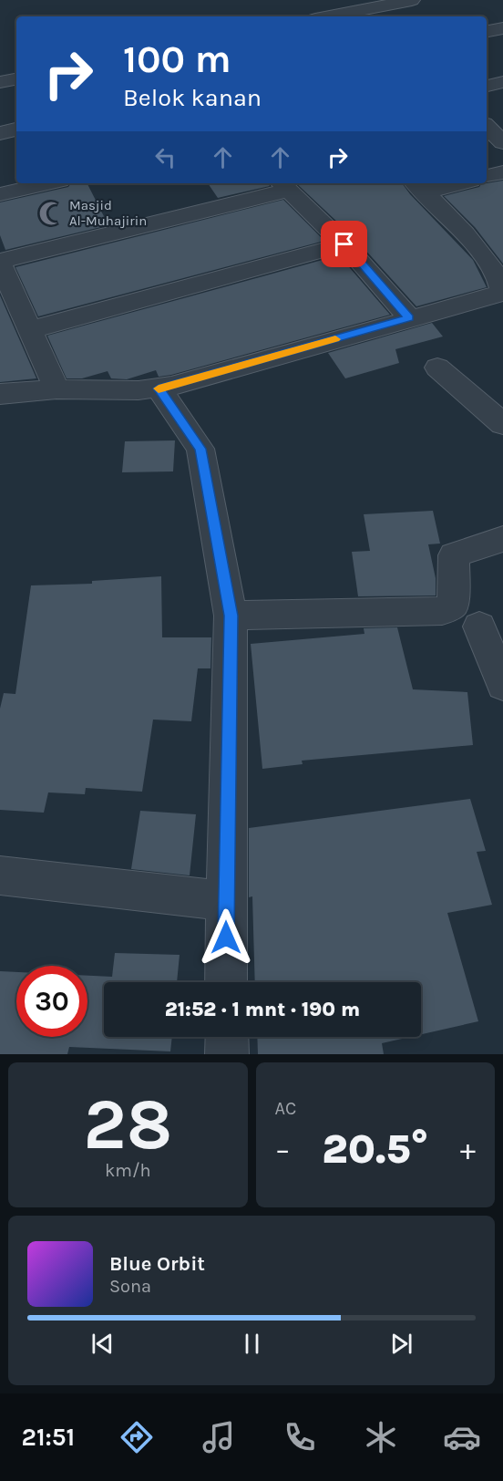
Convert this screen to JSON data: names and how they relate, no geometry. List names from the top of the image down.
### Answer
{
  "places": {
    "mosque": ["Masjid Al-Muhajirin"]
  },
  "page": {
    "turn": ["100 m", "Belok kanan"],
    "limit": "30",
    "trip": "21:52 · 1 mnt · 190 m",
    "tile": [
      ["28", "km/h"],
      "AC"
    ],
    "heat": ["−", "20.5°", "+"],
    "song": ["Blue Orbit", "Sona"],
    "tabs": "21:51"
  }
}
